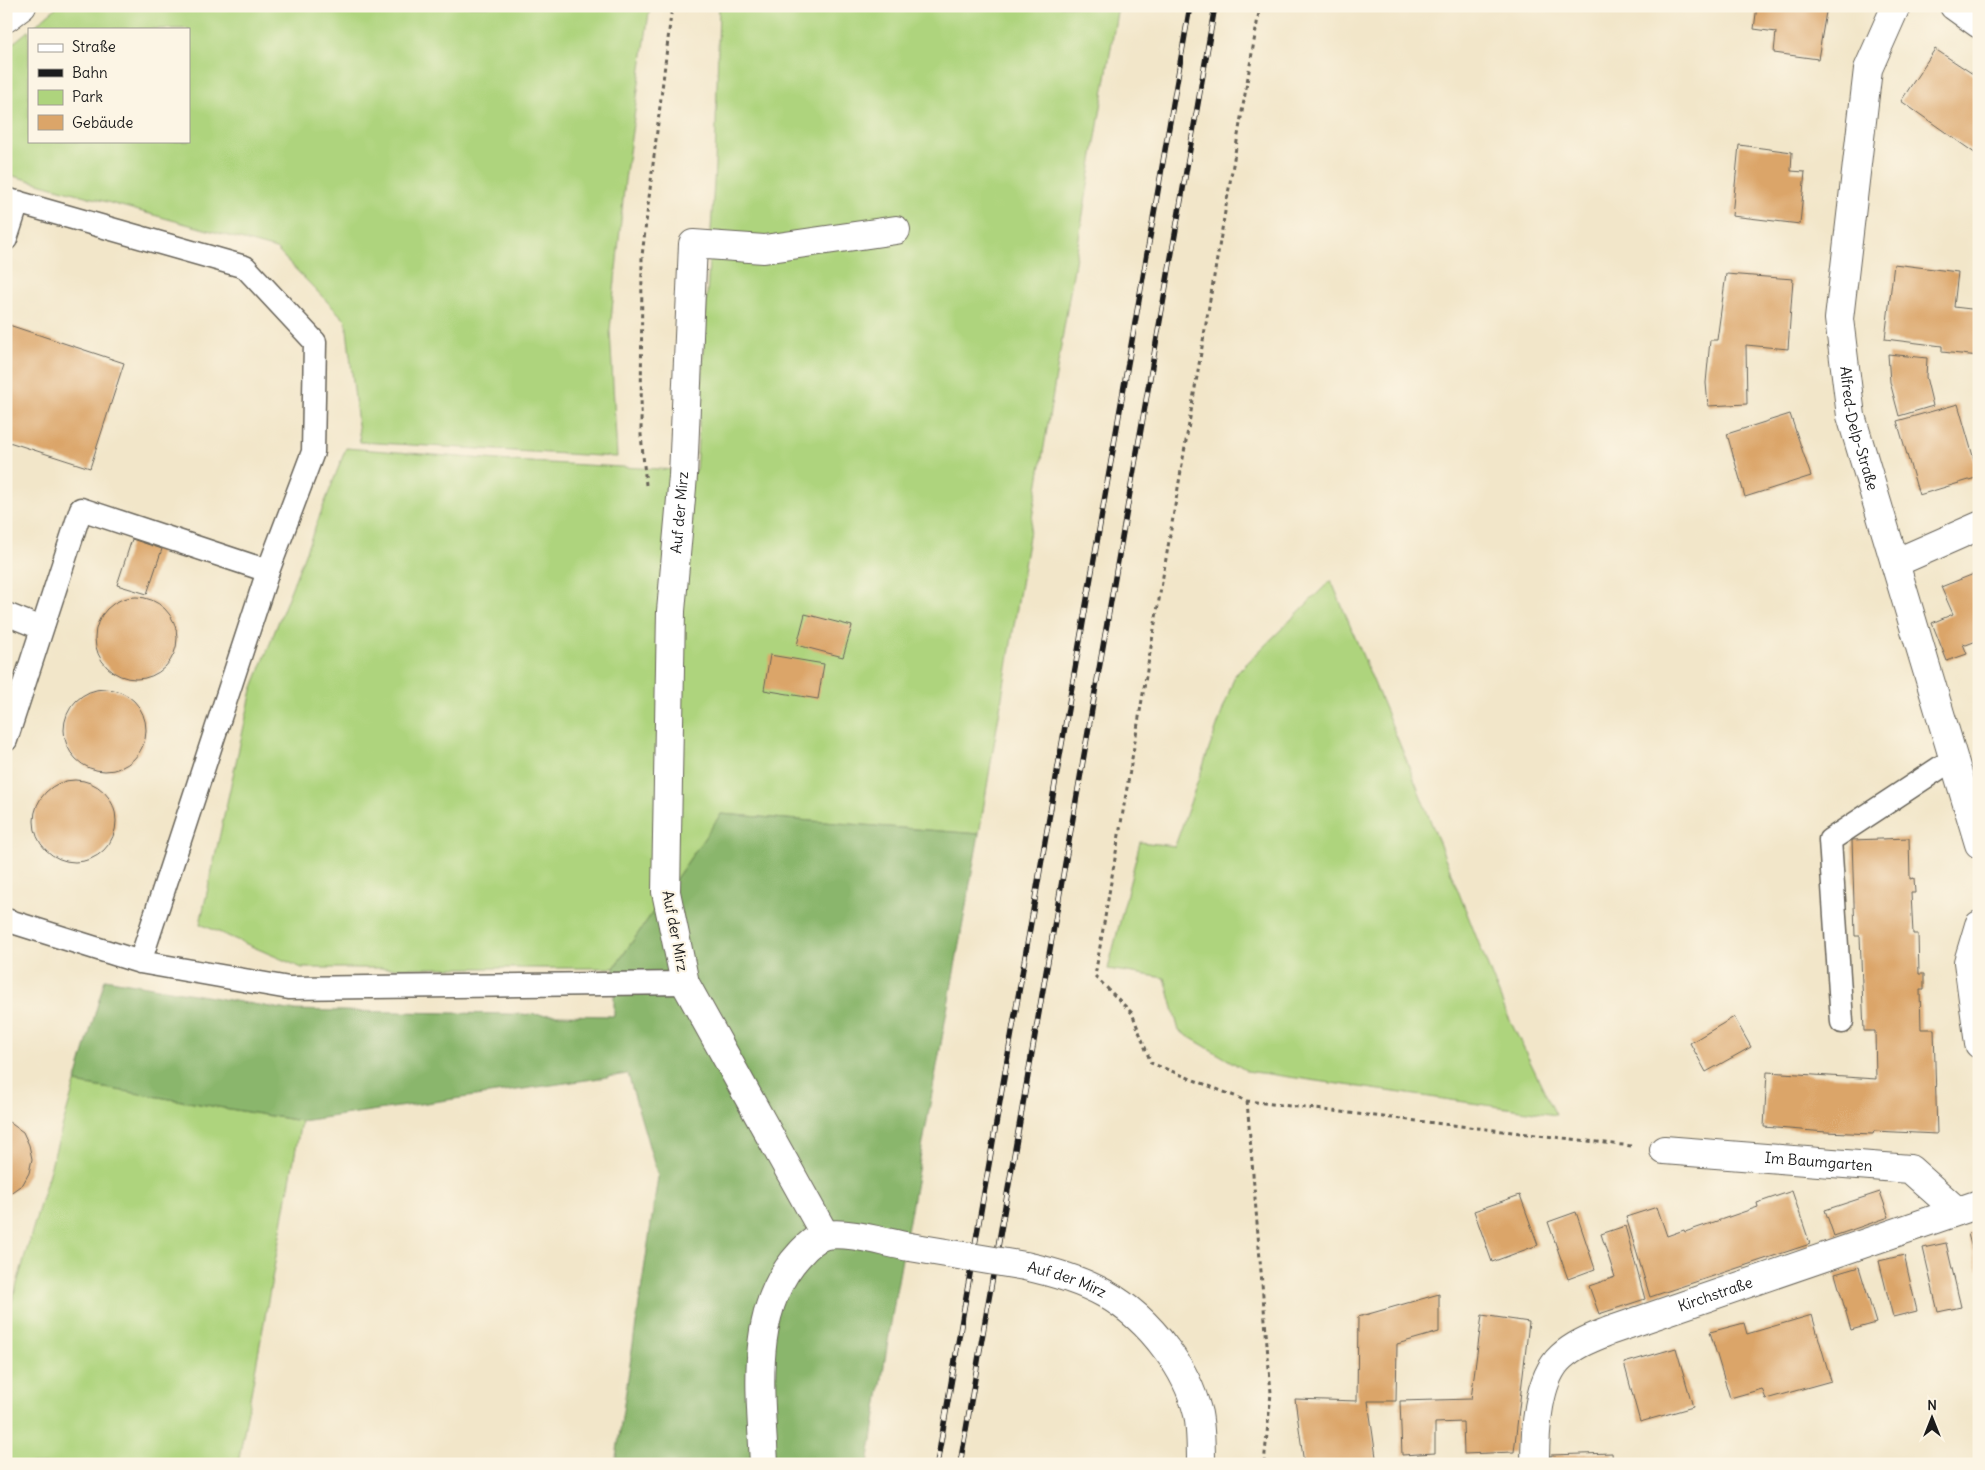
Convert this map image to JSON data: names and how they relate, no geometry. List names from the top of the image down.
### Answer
{
  "streets": {
    "street": [
      "Alfred-Delp-Straße",
      "Auf der Mirz",
      "Im Baumgarten",
      "Kirchstraße"
    ]
  },
  "crossings": [
    ["Im Baumgarten", "Kirchstraße"]
  ],
  "legend": [
    "Straße",
    "Bahn",
    "Park",
    "Gebäude"
  ],
  "north": "top"
}
